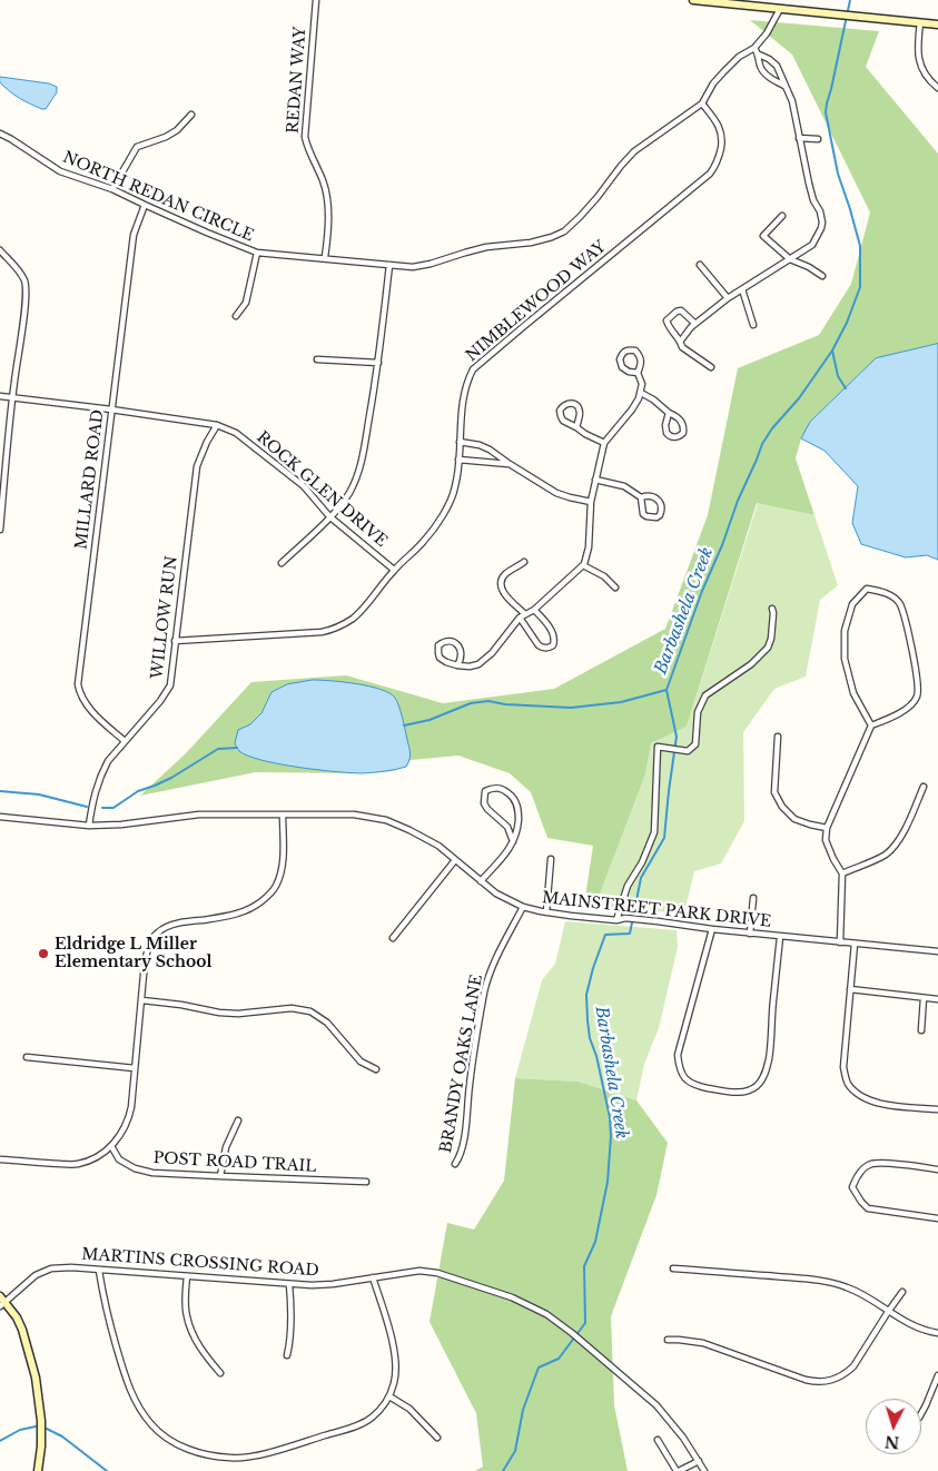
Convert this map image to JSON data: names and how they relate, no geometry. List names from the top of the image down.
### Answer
{
  "streets": {
    "street": [
      "REDAN WAY",
      "NORTH REDAN CIRCLE",
      "NIMBLEWOOD WAY",
      "MILLARD ROAD",
      "ROCK GLEN DRIVE",
      "WILLOW RUN",
      "MAINSTREET PARK DRIVE",
      "BRANDY OAKS LANE",
      "POST ROAD TRAIL",
      "MARTINS CROSSING ROAD"
    ]
  },
  "crossings": [
    ["REDAN WAY", "NORTH REDAN CIRCLE"],
    ["NORTH REDAN CIRCLE", "NIMBLEWOOD WAY"],
    ["NORTH REDAN CIRCLE", "MILLARD ROAD"],
    ["NIMBLEWOOD WAY", "ROCK GLEN DRIVE"],
    ["NIMBLEWOOD WAY", "WILLOW RUN"],
    ["MILLARD ROAD", "ROCK GLEN DRIVE"],
    ["MILLARD ROAD", "WILLOW RUN"],
    ["ROCK GLEN DRIVE", "WILLOW RUN"],
    ["WILLOW RUN", "MAINSTREET PARK DRIVE"],
    ["MAINSTREET PARK DRIVE", "BRANDY OAKS LANE"]
  ],
  "water": ["Barbashela Creek"],
  "places": ["Eldridge L Miller Elementary School"],
  "north": "bottom"
}
